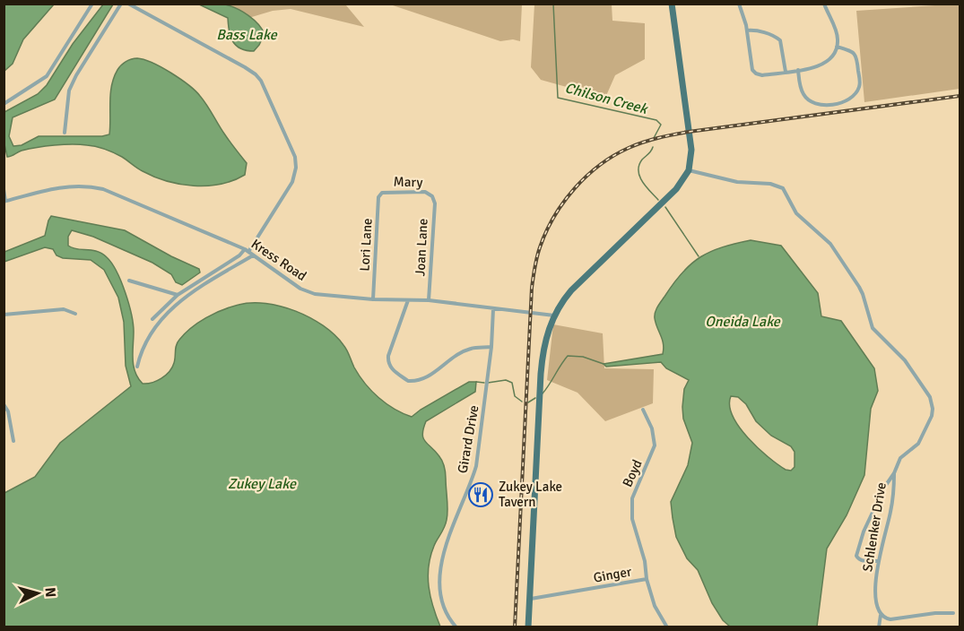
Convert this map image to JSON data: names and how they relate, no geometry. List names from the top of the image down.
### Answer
{
  "streets": {
    "street": [
      "Mary",
      "Lori Lane",
      "Joan Lane",
      "Kress Road",
      "Girard Drive",
      "Boyd",
      "Schlenker Drive",
      "Ginger"
    ]
  },
  "crossings": [
    ["Mary", "Lori Lane"],
    ["Mary", "Joan Lane"],
    ["Lori Lane", "Kress Road"],
    ["Joan Lane", "Kress Road"],
    ["Kress Road", "Girard Drive"],
    ["Boyd", "Ginger"]
  ],
  "water": [
    "Bass Lake",
    "Chilson Creek",
    "Oneida Lake",
    "Zukey Lake"
  ],
  "places": {
    "restaurant": ["Zukey Lake Tavern"]
  },
  "north": "right"
}
